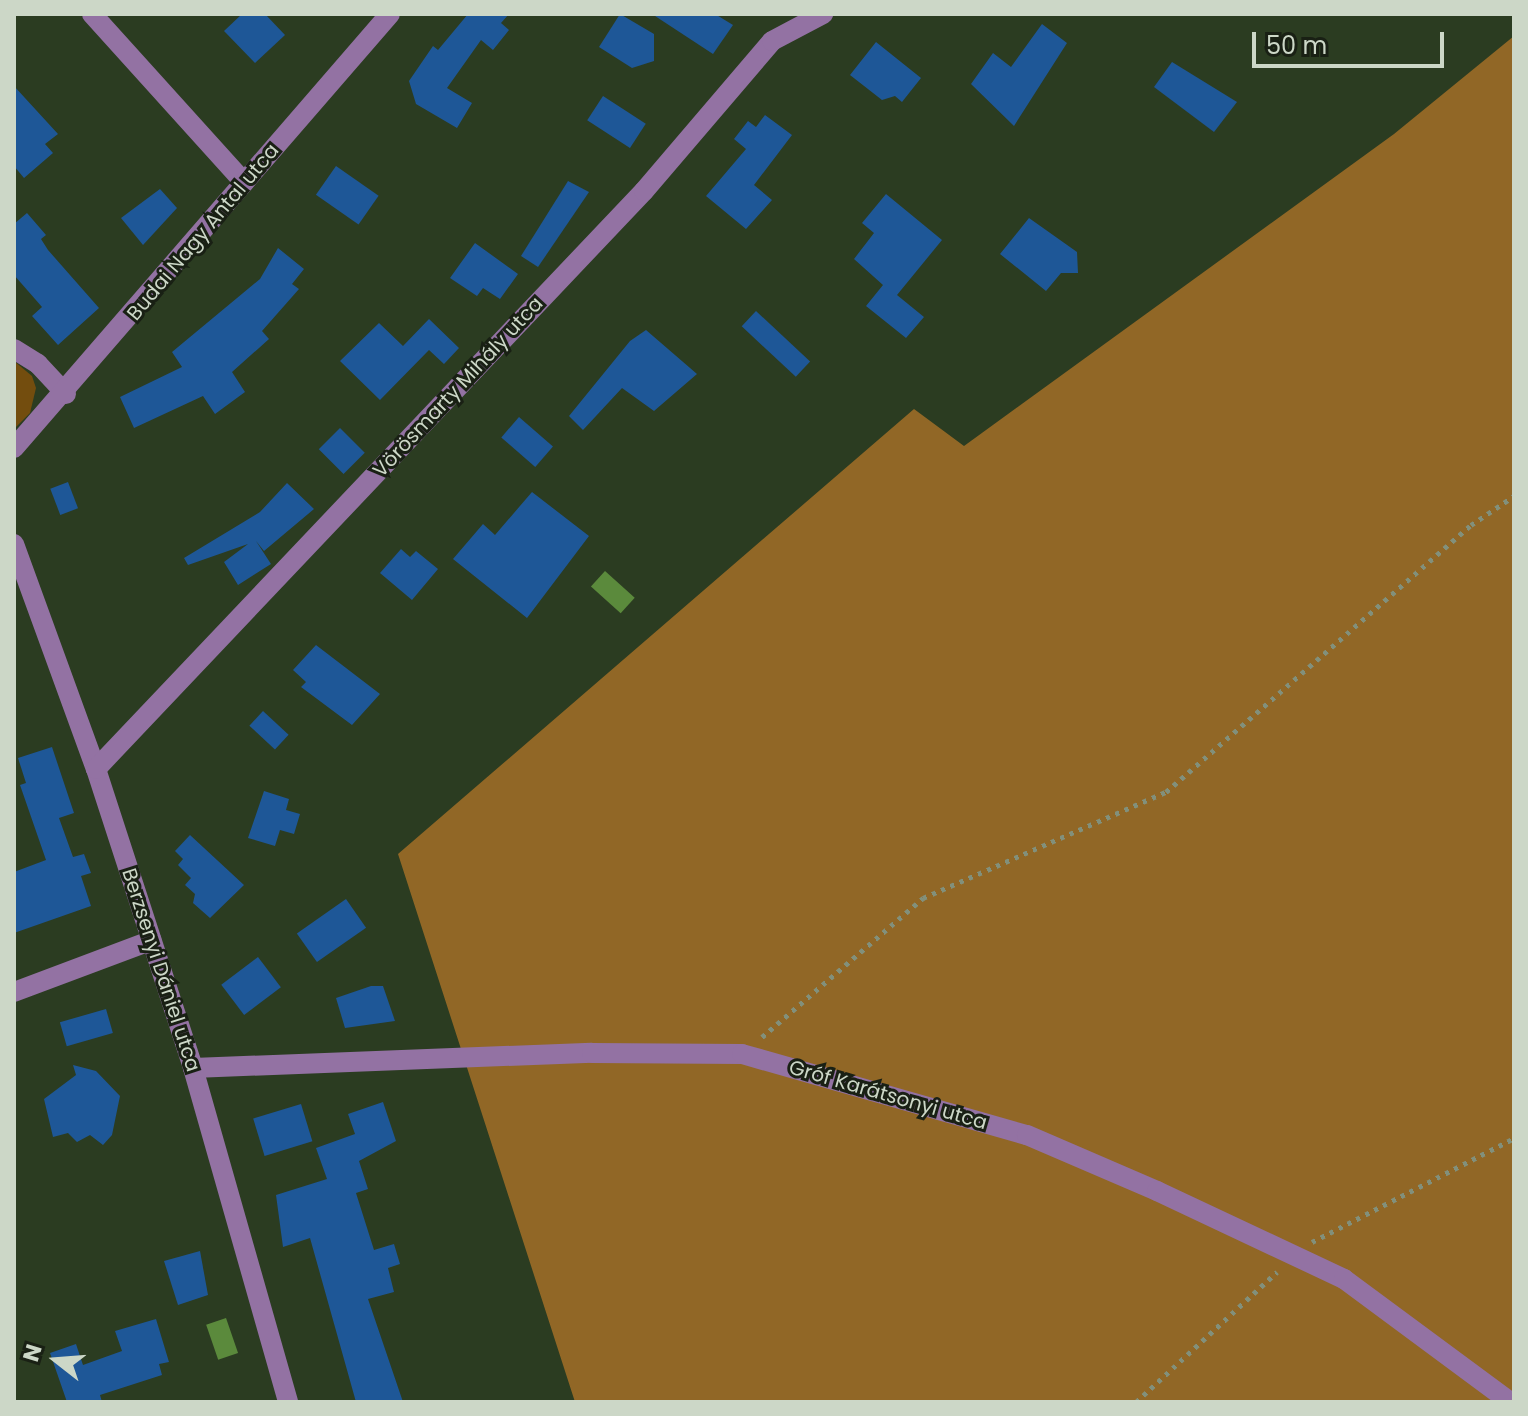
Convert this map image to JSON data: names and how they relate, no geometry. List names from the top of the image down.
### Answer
{
  "streets": {
    "street": [
      "Budai Nagy Antal utca",
      "Vörösmarty Mihály utca",
      "Berzsenyi Dániel utca",
      "Gróf Karátsonyi utca"
    ]
  },
  "crossings": [
    ["Vörösmarty Mihály utca", "Berzsenyi Dániel utca"],
    ["Berzsenyi Dániel utca", "Gróf Karátsonyi utca"]
  ],
  "scale_bar": "50 m",
  "north": "left"
}
